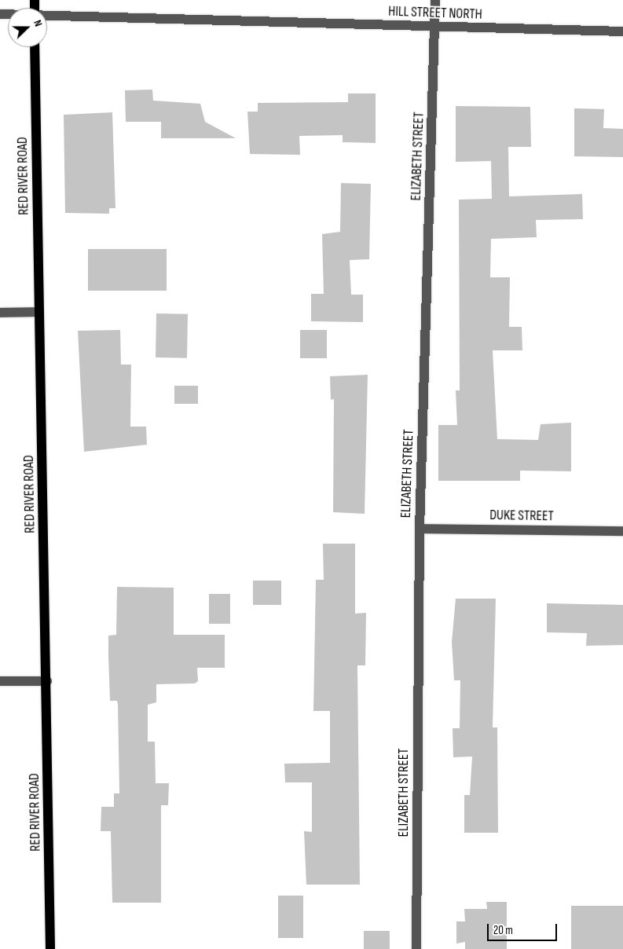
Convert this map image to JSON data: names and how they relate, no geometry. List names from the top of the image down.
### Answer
{
  "streets": {
    "main road": ["RED RIVER ROAD"],
    "street": ["HILL STREET NORTH", "ELIZABETH STREET", "DUKE STREET"]
  },
  "crossings": [
    ["HILL STREET NORTH", "ELIZABETH STREET"],
    ["ELIZABETH STREET", "DUKE STREET"]
  ],
  "scale_bar": "20 m",
  "north": "right"
}
